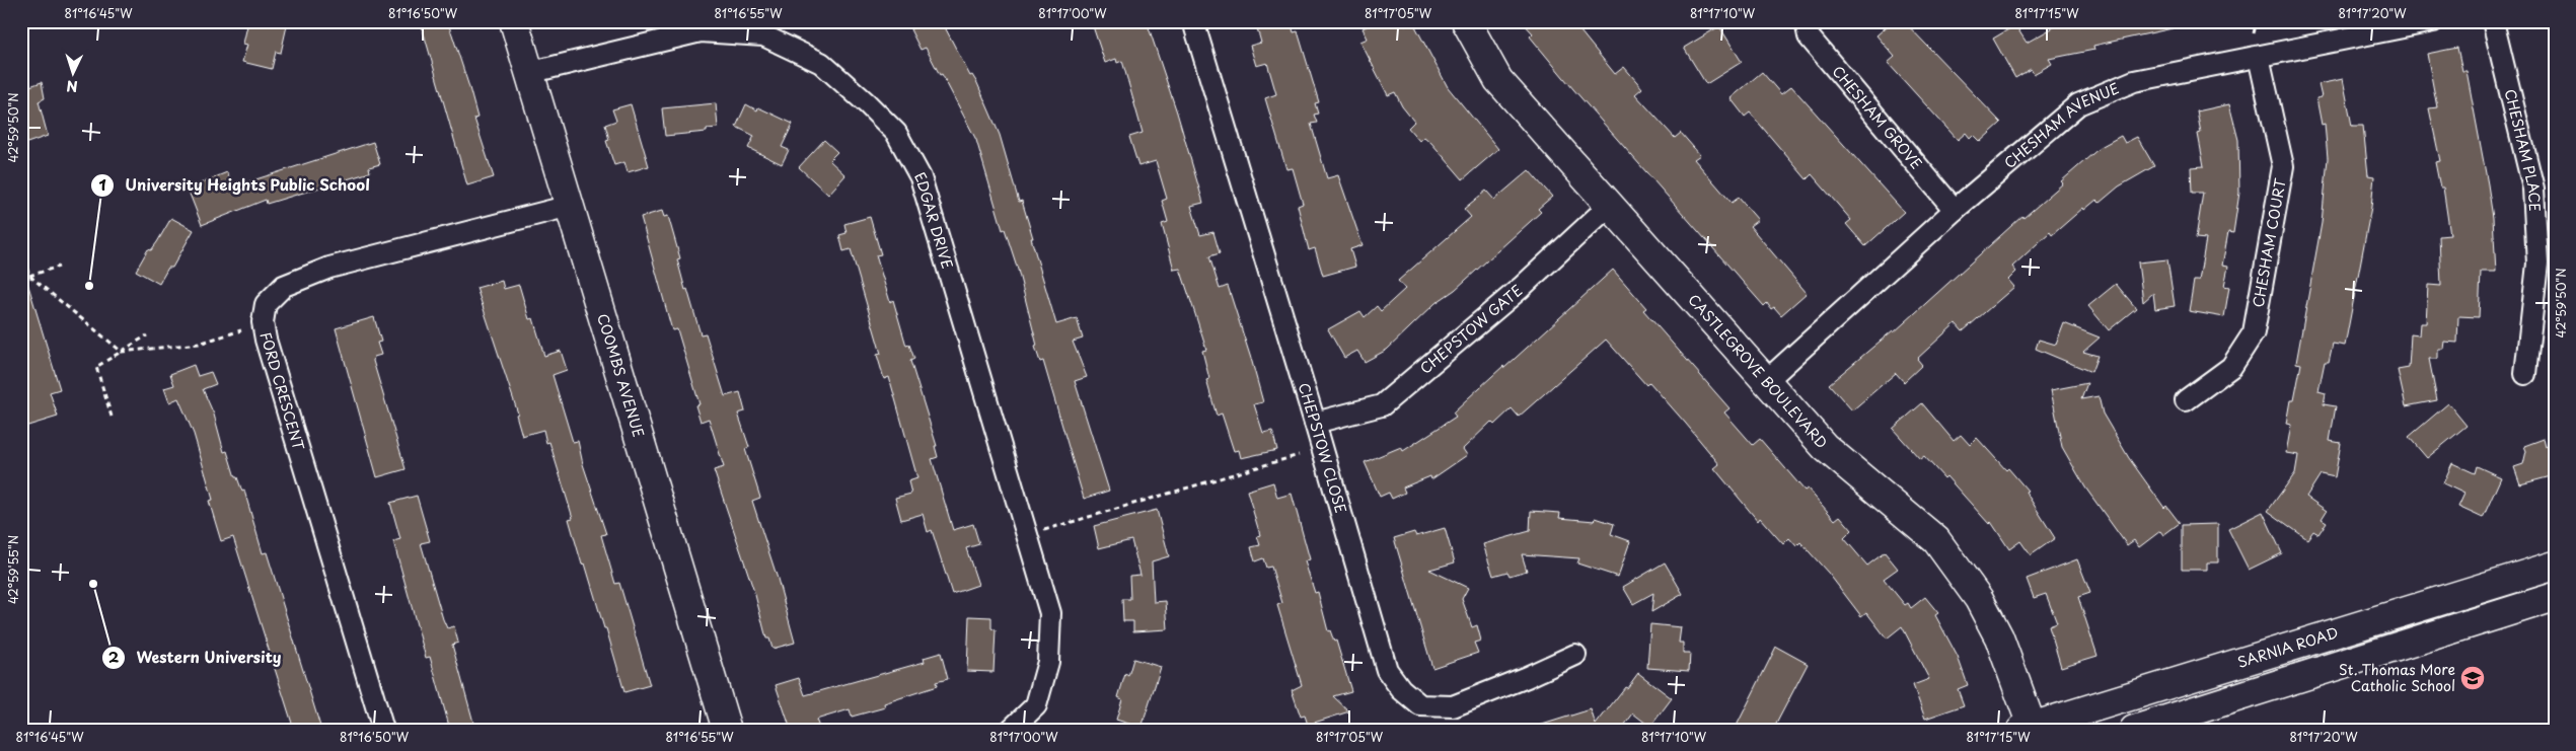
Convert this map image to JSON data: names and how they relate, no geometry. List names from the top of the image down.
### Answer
{
  "streets": {
    "street": [
      "CHESHAM GROVE",
      "CHESHAM AVENUE",
      "CHESHAM PLACE",
      "EDGAR DRIVE",
      "CHESHAM COURT",
      "CHEPSTOW GATE",
      "CASTLEGROVE BOULEVARD",
      "COOMBS AVENUE",
      "FORD CRESCENT",
      "CHEPSTOW CLOSE",
      "SARNIA ROAD"
    ]
  },
  "crossings": [
    ["CHESHAM GROVE", "CHESHAM AVENUE"],
    ["CHESHAM AVENUE", "CHESHAM COURT"],
    ["CHESHAM AVENUE", "CASTLEGROVE BOULEVARD"],
    ["EDGAR DRIVE", "COOMBS AVENUE"],
    ["CHEPSTOW GATE", "CASTLEGROVE BOULEVARD"],
    ["CHEPSTOW GATE", "CHEPSTOW CLOSE"],
    ["CASTLEGROVE BOULEVARD", "SARNIA ROAD"],
    ["COOMBS AVENUE", "FORD CRESCENT"]
  ],
  "places": {
    "other": ["University Heights Public School", "Western University"],
    "school or university": ["St. Thomas More Catholic School"]
  },
  "north": "bottom",
  "coordinates": [
    "81°16'45\"W",
    "81°16'50\"W",
    "81°16'55\"W",
    "81°17'00\"W",
    "81°17'05\"W",
    "81°17'10\"W",
    "81°17'15\"W",
    "81°17'20\"W",
    "42°59'50\"N",
    "42°59'55\"N"
  ]
}
